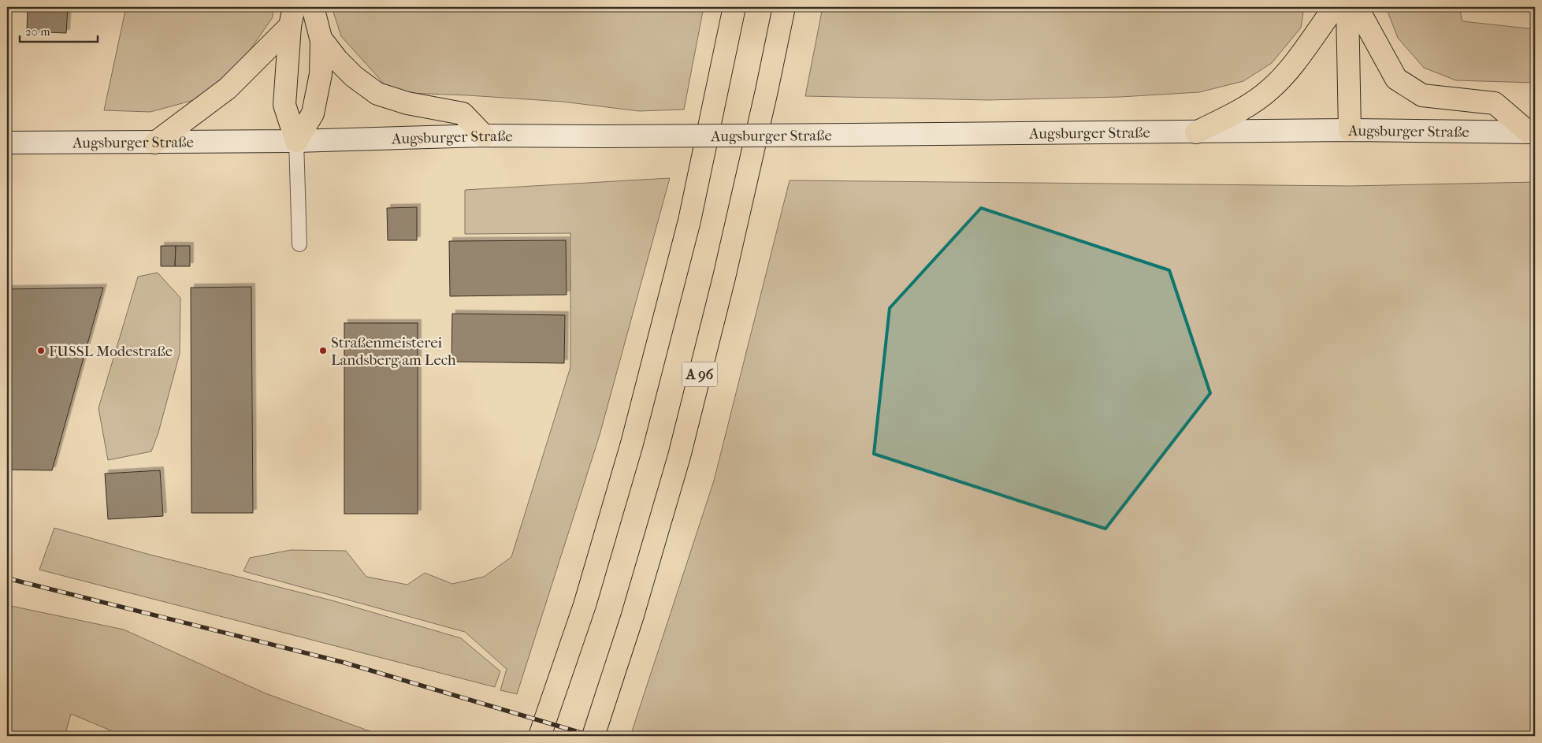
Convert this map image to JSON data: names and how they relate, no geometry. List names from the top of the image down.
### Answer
{
  "streets": {
    "highway": ["A 96"],
    "main road": ["Augsburger Straße"]
  },
  "places": ["FUSSL Modestraße", "Straßenmeisterei Landsberg am Lech"],
  "scale_bar": "20 m"
}
